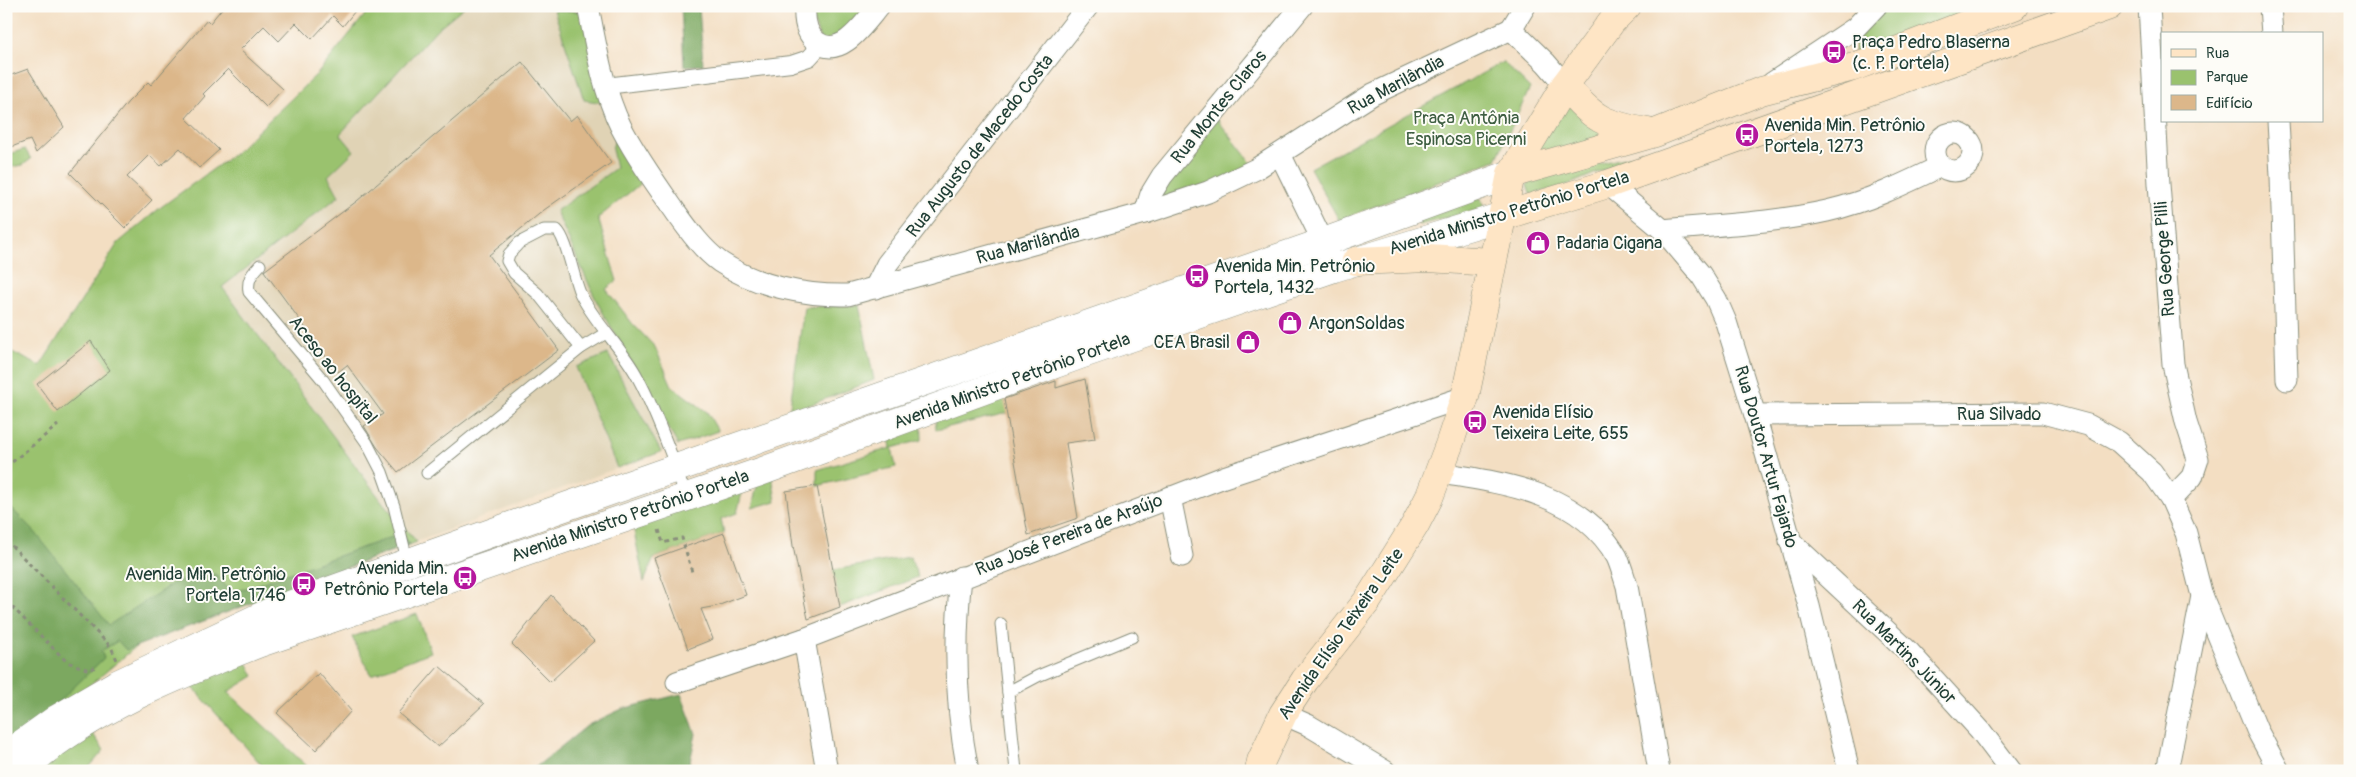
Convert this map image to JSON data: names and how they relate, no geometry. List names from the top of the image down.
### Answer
{
  "streets": {
    "main road": ["Avenida Ministro Petrônio Portela", "Avenida Elísio Teixeira Leite"],
    "street": [
      "Rua Marilândia",
      "Rua Montes Claros",
      "Rua Augusto de Macedo Costa",
      "Rua George Pilli",
      "Rua Silvado",
      "Rua Doutor Artur Fajardo",
      "Rua José Pereira de Araújo",
      "Rua Martins Júnior"
    ],
    "lane": ["Aceso ao hospital"]
  },
  "crossings": [
    ["Rua Marilândia", "Rua Montes Claros"],
    ["Rua Marilândia", "Rua Augusto de Macedo Costa"],
    ["Avenida Ministro Petrônio Portela", "Aceso ao hospital"],
    ["Avenida Ministro Petrônio Portela", "Rua Doutor Artur Fajardo"],
    ["Avenida Ministro Petrônio Portela", "Avenida Elísio Teixeira Leite"],
    ["Rua George Pilli", "Rua Silvado"],
    ["Rua Silvado", "Rua Doutor Artur Fajardo"],
    ["Rua Doutor Artur Fajardo", "Rua Martins Júnior"],
    ["Rua José Pereira de Araújo", "Avenida Elísio Teixeira Leite"]
  ],
  "parks": ["Praça Antônia Espinosa Picerni"],
  "places": {
    "bus stop": [
      "Praça Pedro Blaserna (c. P. Portela)",
      "Avenida Min. Petrônio Portela, 1273",
      "Avenida Min. Petrônio Portela, 1432",
      "Avenida Elísio Teixeira Leite, 655",
      "Avenida Min. Petrônio Portela",
      "Avenida Min. Petrônio Portela, 1746"
    ],
    "shop": ["Padaria Cigana", "ArgonSoldas", "CEA Brasil"]
  },
  "legend": ["Rua", "Parque", "Edifício"]
}
